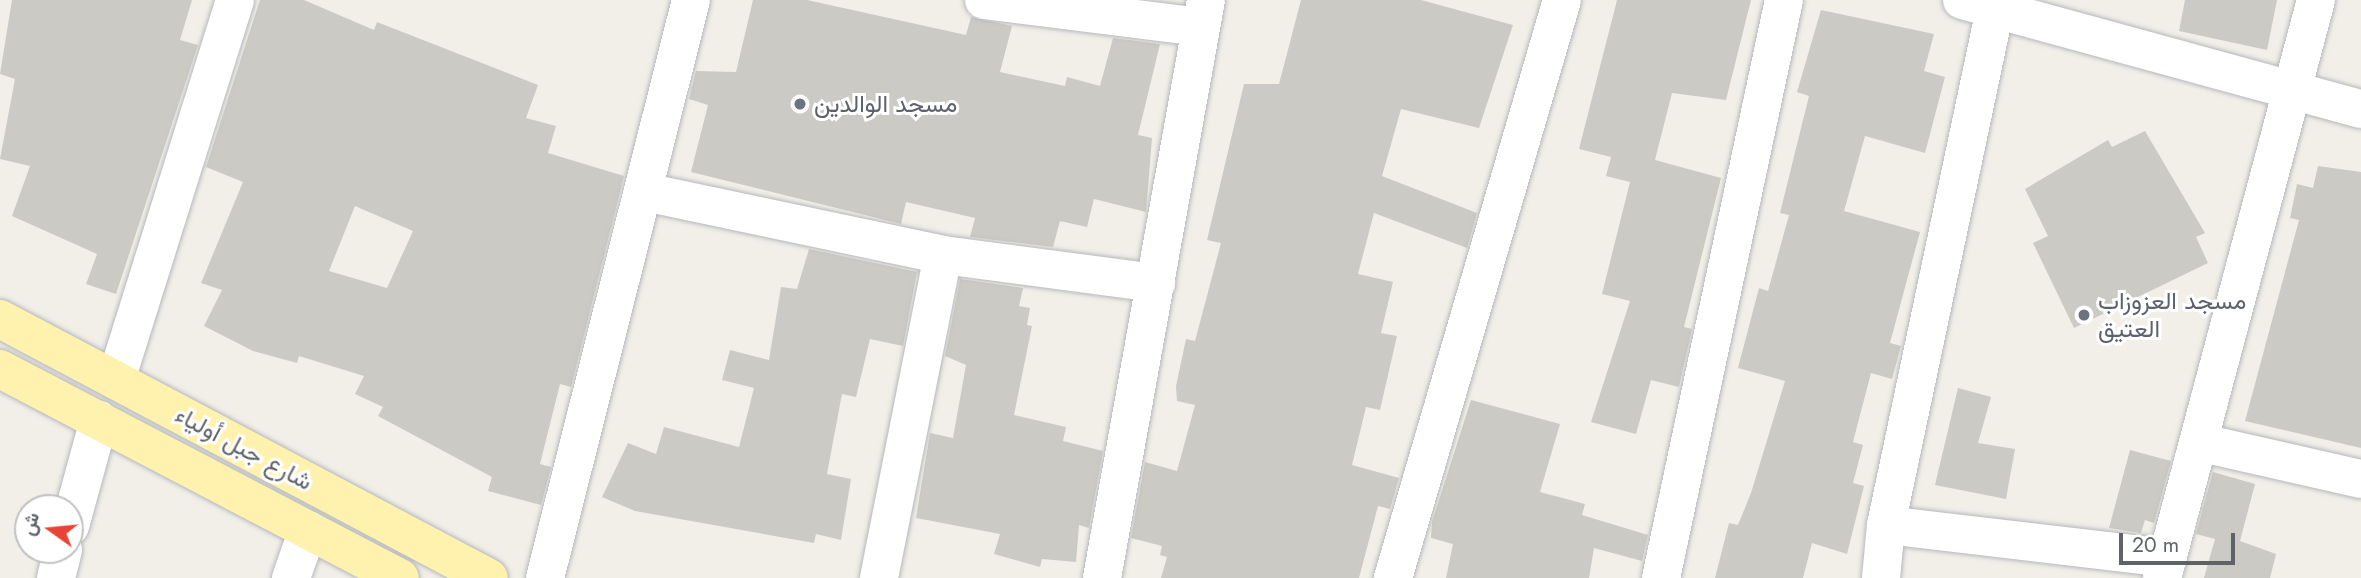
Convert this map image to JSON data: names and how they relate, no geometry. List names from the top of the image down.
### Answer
{
  "streets": {
    "main road": ["شارع جبل أولياء"]
  },
  "places": ["مسجد الوالدين", "مسجد العزوزاب العتيق"],
  "scale_bar": "20 m",
  "north": "left"
}
